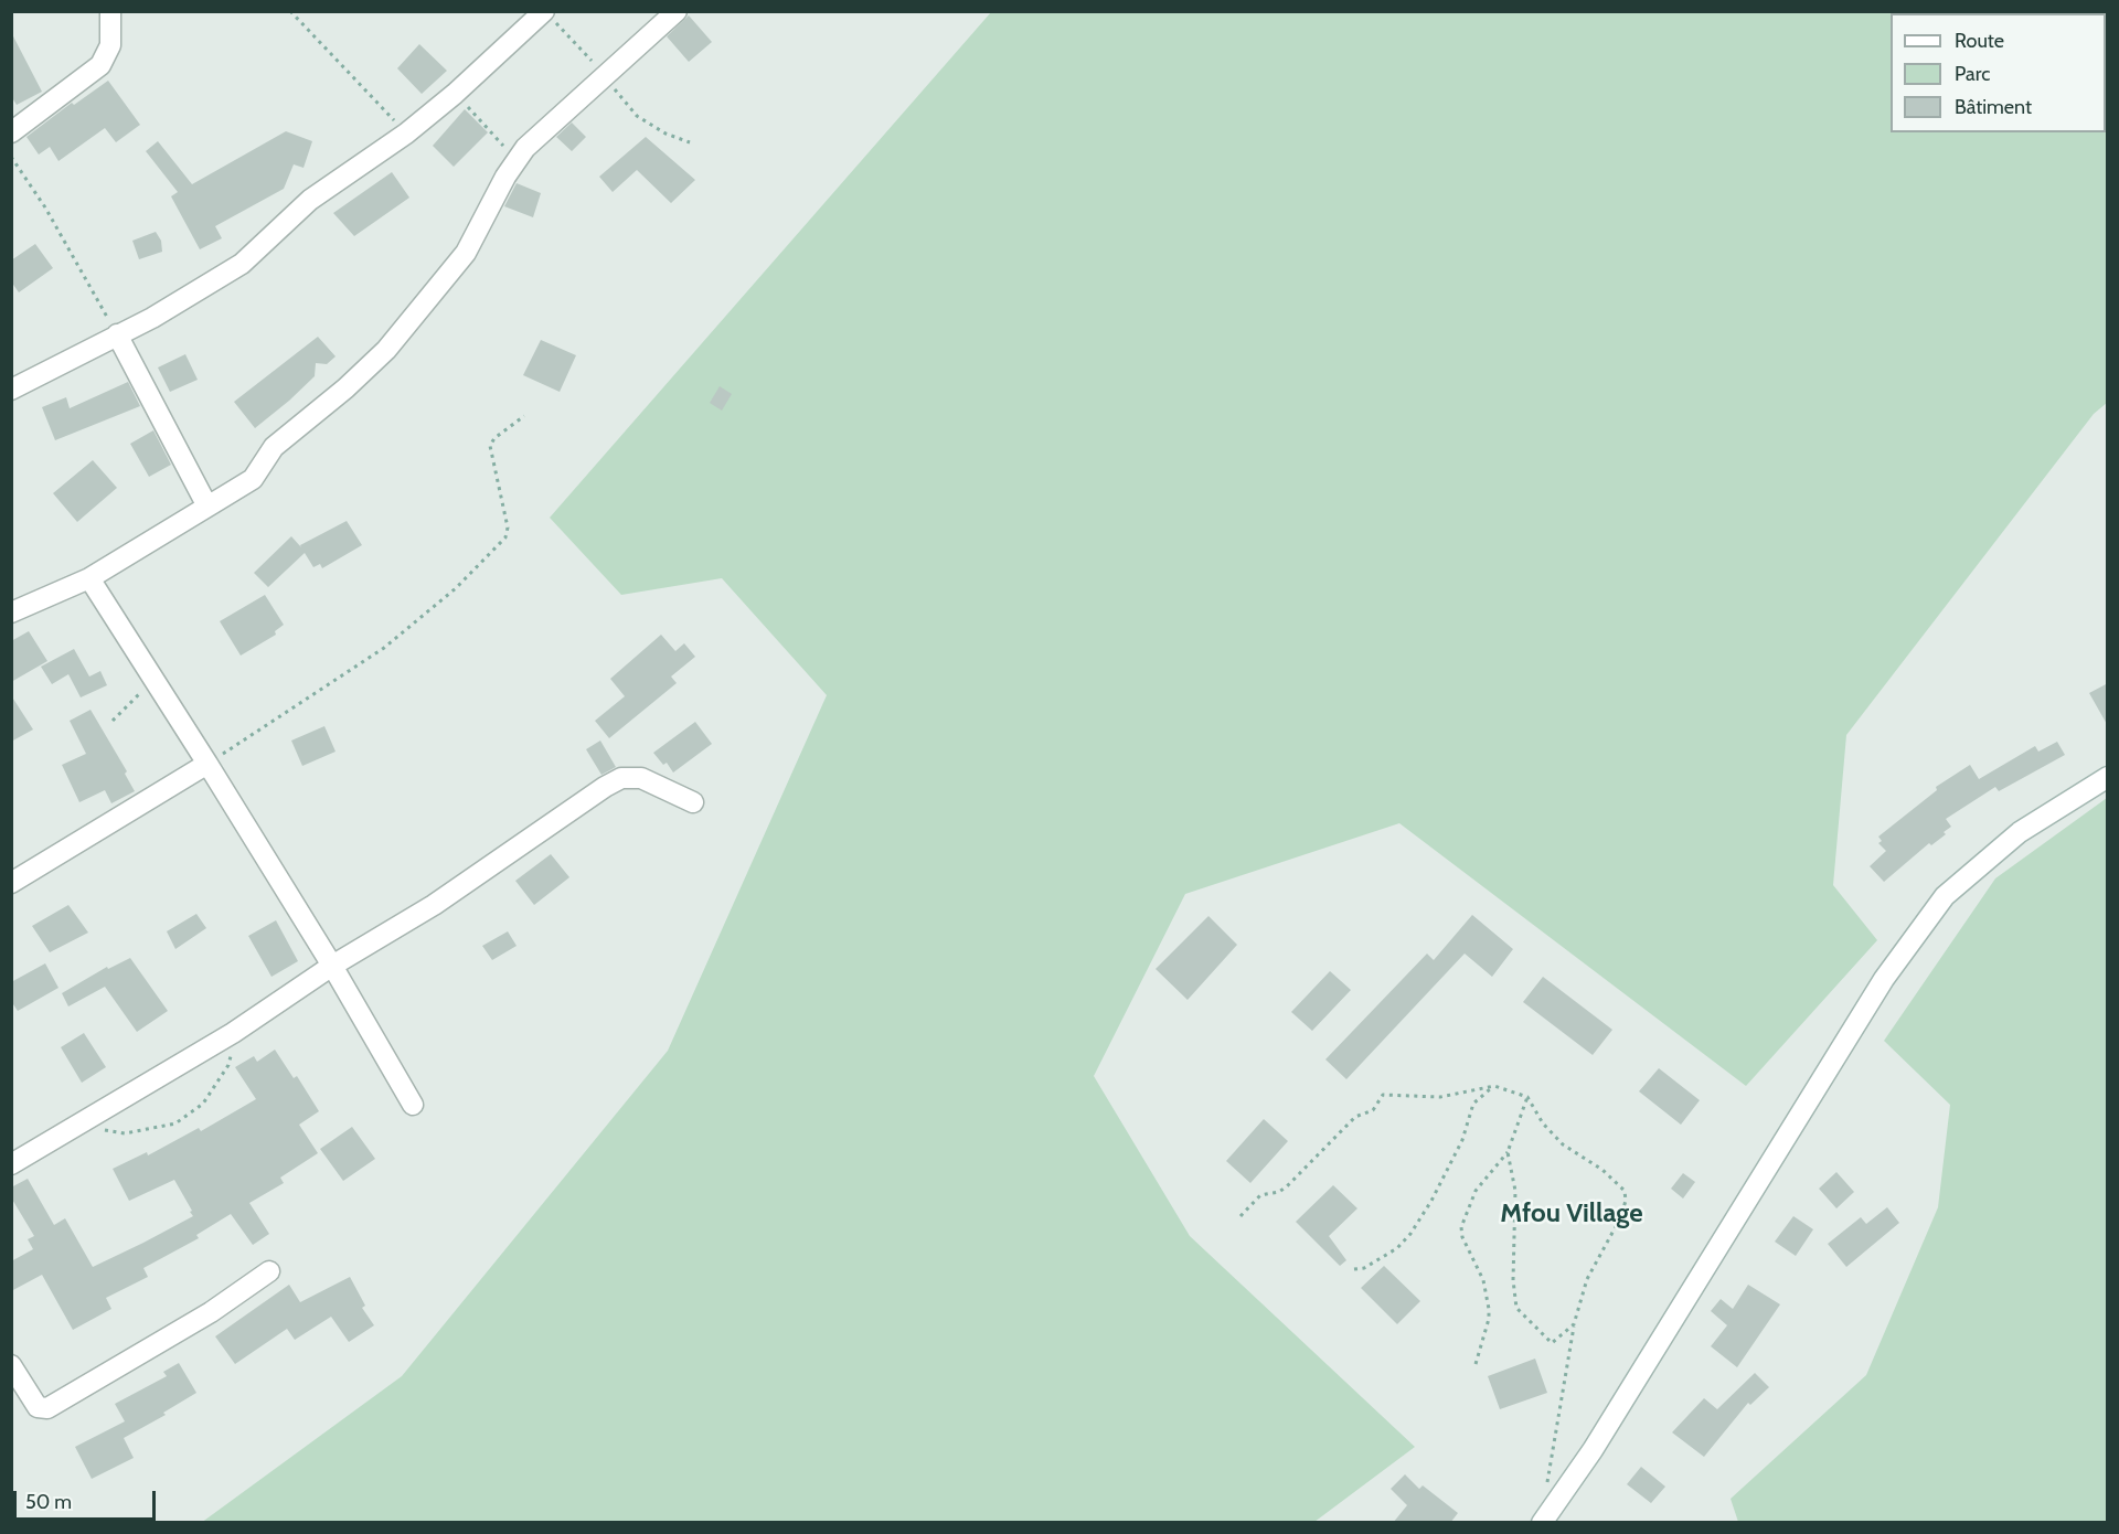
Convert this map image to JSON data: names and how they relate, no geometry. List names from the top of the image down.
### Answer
{
  "districts": ["Mfou Village"],
  "legend": ["Route", "Parc", "Bâtiment"],
  "scale_bar": "50 m"
}
